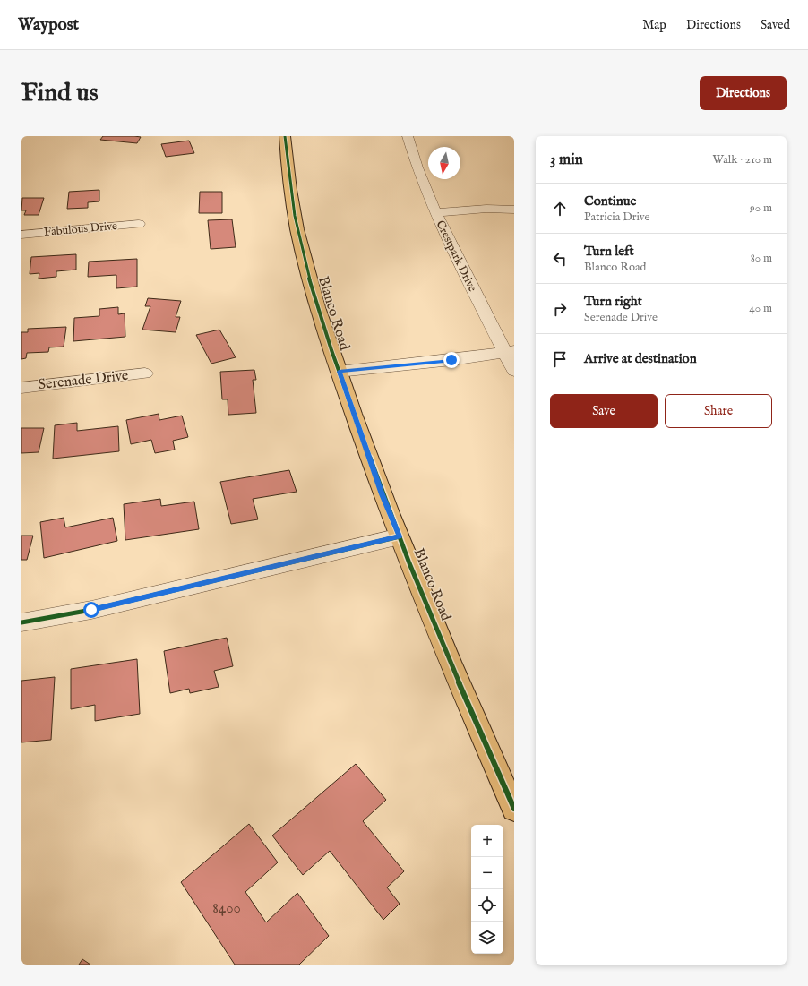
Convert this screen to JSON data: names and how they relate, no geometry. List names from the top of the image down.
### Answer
{
  "streets": {
    "main road": ["Blanco Road"],
    "street": ["Fabulous Drive", "Crestpark Drive", "Serenade Drive"]
  },
  "house_numbers": ["8400"],
  "north": "bottom",
  "page": {
    "header": "Waypost",
    "nav": ["Map", "Directions", "Saved"],
    "buttons": [
      "Directions",
      ["Save", "Share"]
    ],
    "title": "Find us",
    "heading": ["3 min", "Walk · 210 m"],
    "list": [
      ["Continue", "Patricia Drive", "90 m"],
      ["Turn left", "Blanco Road", "80 m"],
      ["Turn right", "Serenade Drive", "40 m"],
      "Arrive at destination"
    ],
    "map_buttons": ["+", "−"]
  }
}
